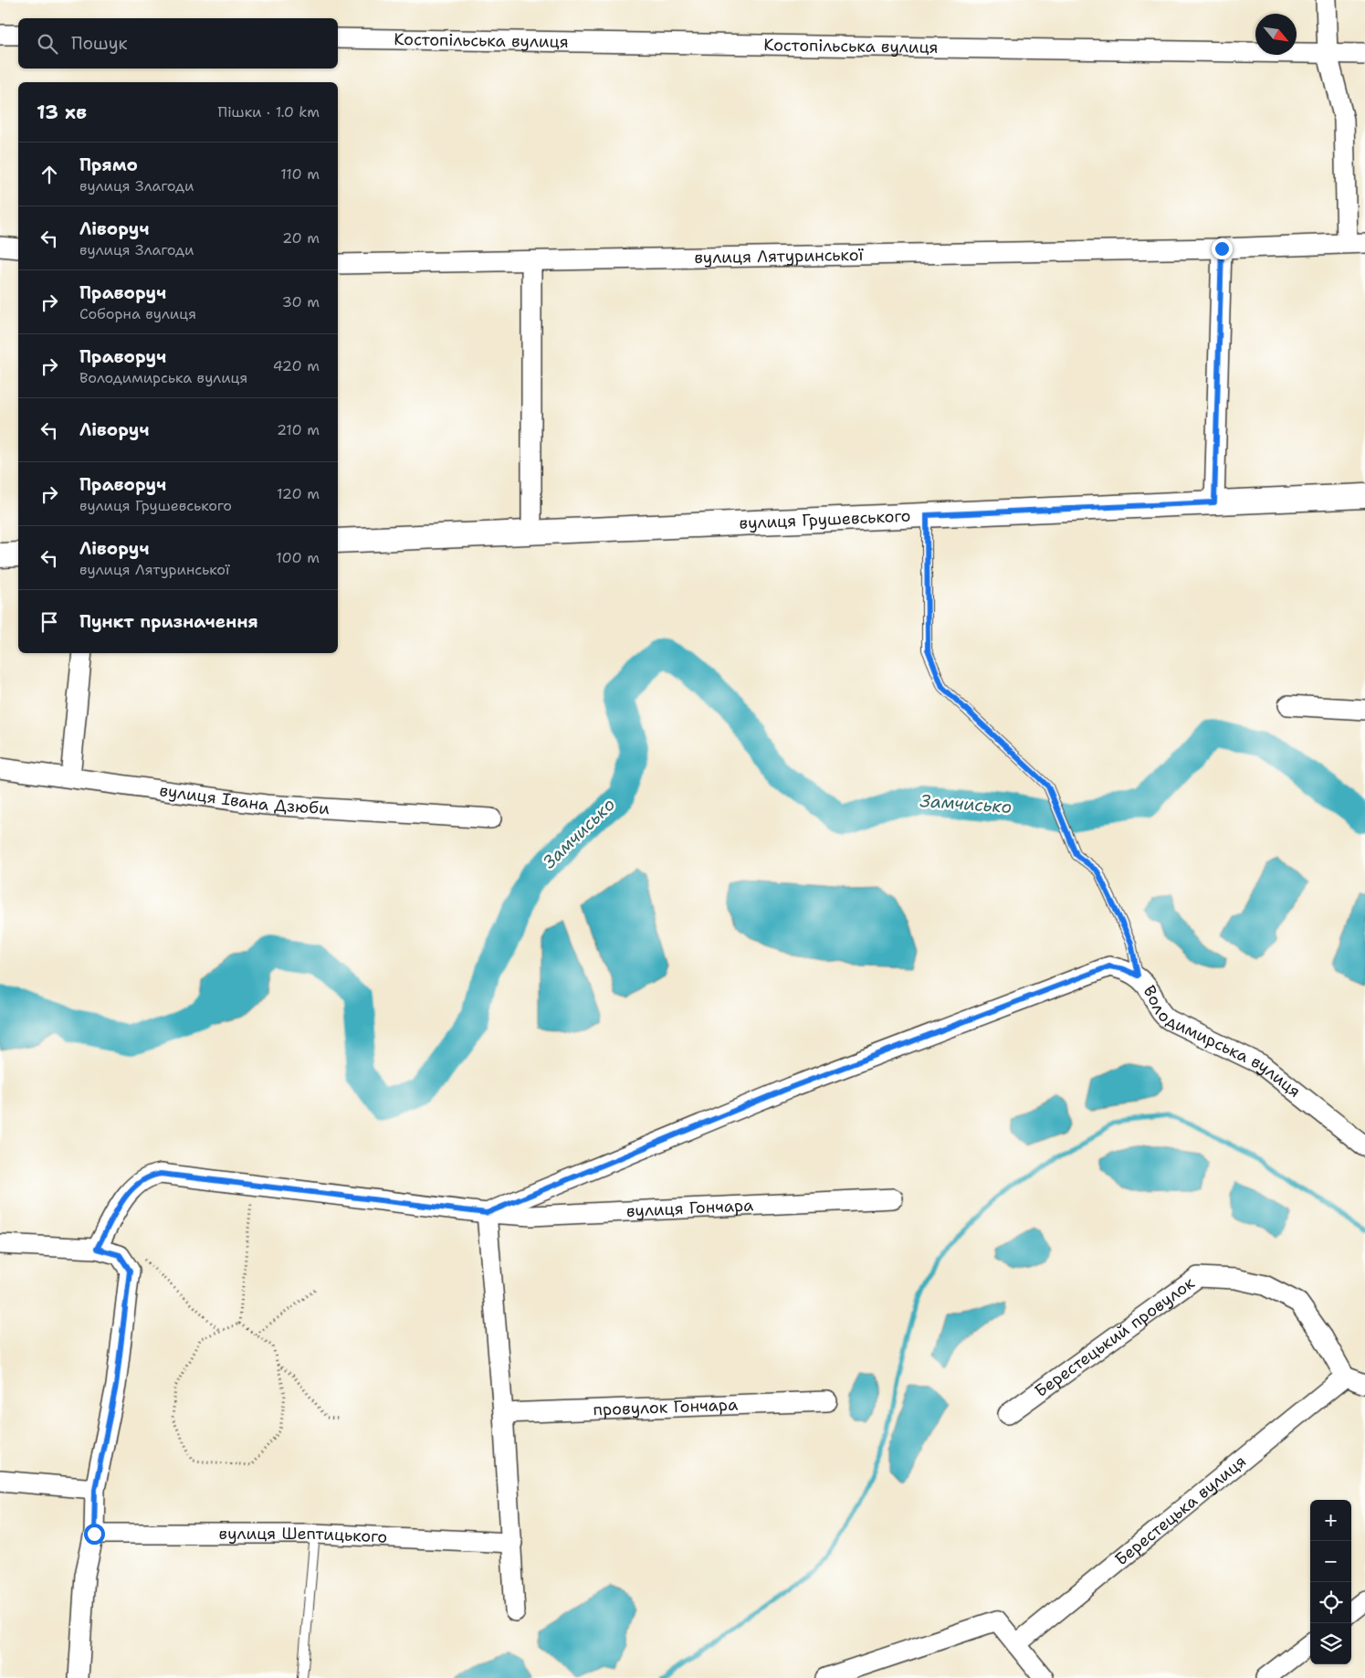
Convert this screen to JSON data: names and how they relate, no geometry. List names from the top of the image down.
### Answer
{
  "streets": {
    "street": [
      "Костопільська вулиця",
      "вулиця Лятуринської",
      "вулиця Грушевського",
      "вулиця Івана Дзюби",
      "Володимирська вулиця",
      "вулиця Гончара",
      "Берестецький провулок",
      "провулок Гончара",
      "Берестецька вулиця",
      "вулиця Шептицького"
    ]
  },
  "crossings": [
    ["Володимирська вулиця", "вулиця Гончара"],
    ["Берестецький провулок", "Берестецька вулиця"]
  ],
  "water": ["Замчисько"],
  "north": "bottom right",
  "page": {
    "search": "Пошук",
    "heading": ["13 хв", "Пішки · 1.0 km"],
    "list": [
      ["Прямо", "вулиця Злагоди", "110 m"],
      ["Ліворуч", "вулиця Злагоди", "20 m"],
      ["Праворуч", "Соборна вулиця", "30 m"],
      ["Праворуч", "Володимирська вулиця", "420 m"],
      ["Ліворуч", "210 m"],
      ["Праворуч", "вулиця Грушевського", "120 m"],
      ["Ліворуч", "вулиця Лятуринської", "100 m"],
      "Пункт призначення"
    ],
    "map_buttons": ["+", "−"]
  }
}
